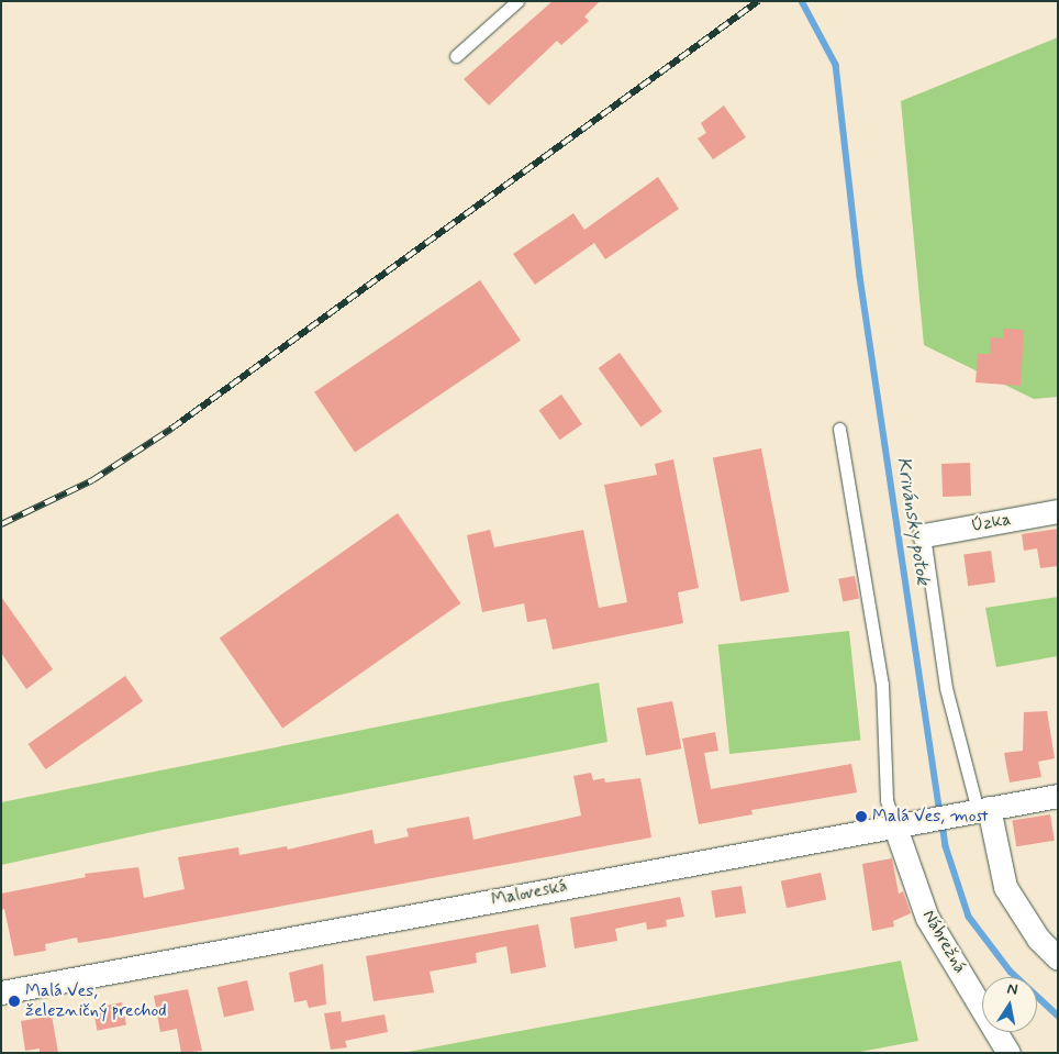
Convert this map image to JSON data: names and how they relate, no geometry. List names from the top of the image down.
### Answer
{
  "streets": {
    "street": ["Úzka", "Maloveská", "Nábrežná"]
  },
  "crossings": [
    ["Maloveská", "Nábrežná"]
  ],
  "water": ["Krivánsky potok"],
  "places": ["Malá Ves, most", "Malá Ves, železničný prechod"],
  "north": "top"
}
